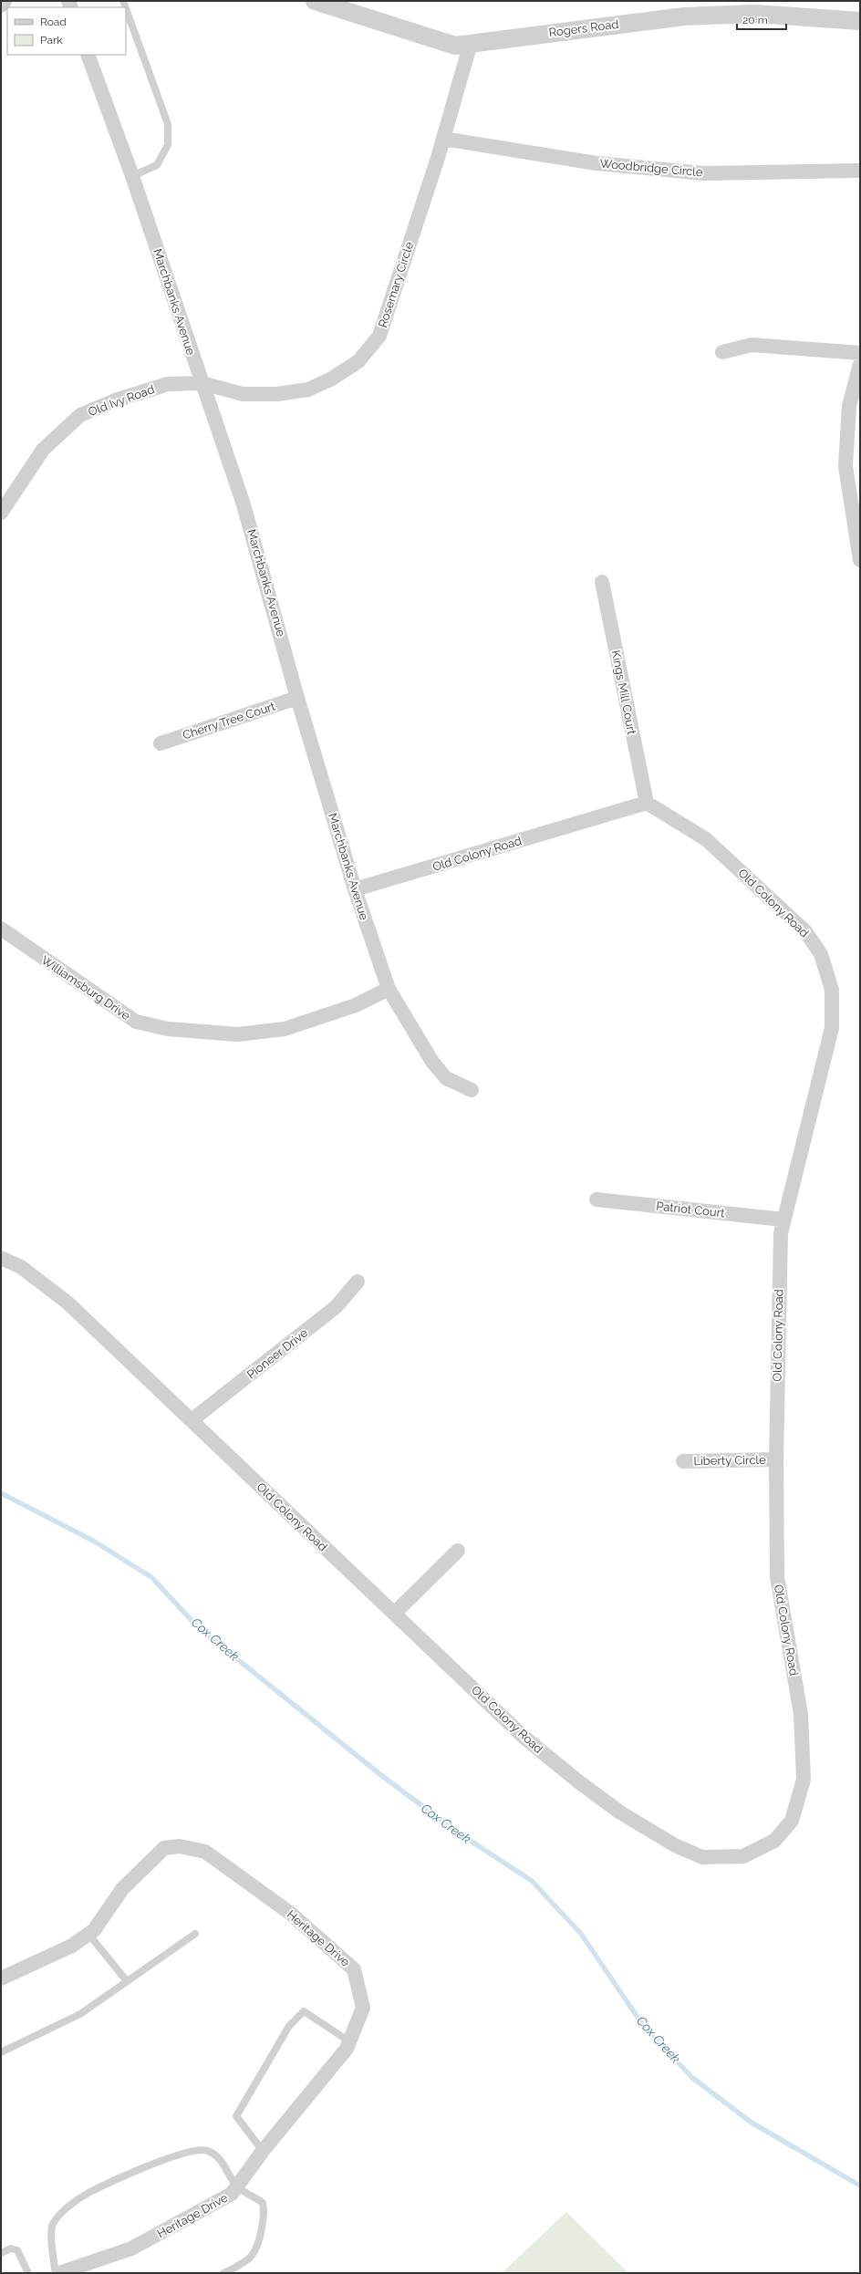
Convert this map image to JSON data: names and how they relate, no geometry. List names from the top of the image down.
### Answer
{
  "streets": {
    "street": [
      "Rogers Road",
      "Woodbridge Circle",
      "Rosemary Circle",
      "Marchbanks Avenue",
      "Old Ivy Road",
      "Kings Mill Court",
      "Cherry Tree Court",
      "Old Colony Road",
      "Williamsburg Drive",
      "Patriot Court",
      "Pioneer Drive",
      "Liberty Circle",
      "Heritage Drive"
    ]
  },
  "crossings": [
    ["Rogers Road", "Rosemary Circle"],
    ["Woodbridge Circle", "Rosemary Circle"],
    ["Rosemary Circle", "Marchbanks Avenue"],
    ["Rosemary Circle", "Old Ivy Road"],
    ["Marchbanks Avenue", "Old Ivy Road"],
    ["Marchbanks Avenue", "Cherry Tree Court"],
    ["Marchbanks Avenue", "Old Colony Road"],
    ["Marchbanks Avenue", "Williamsburg Drive"],
    ["Kings Mill Court", "Old Colony Road"],
    ["Old Colony Road", "Patriot Court"],
    ["Old Colony Road", "Pioneer Drive"],
    ["Old Colony Road", "Liberty Circle"]
  ],
  "water": ["Cox Creek"],
  "legend": ["Road", "Park"],
  "scale_bar": "20 m"
}
